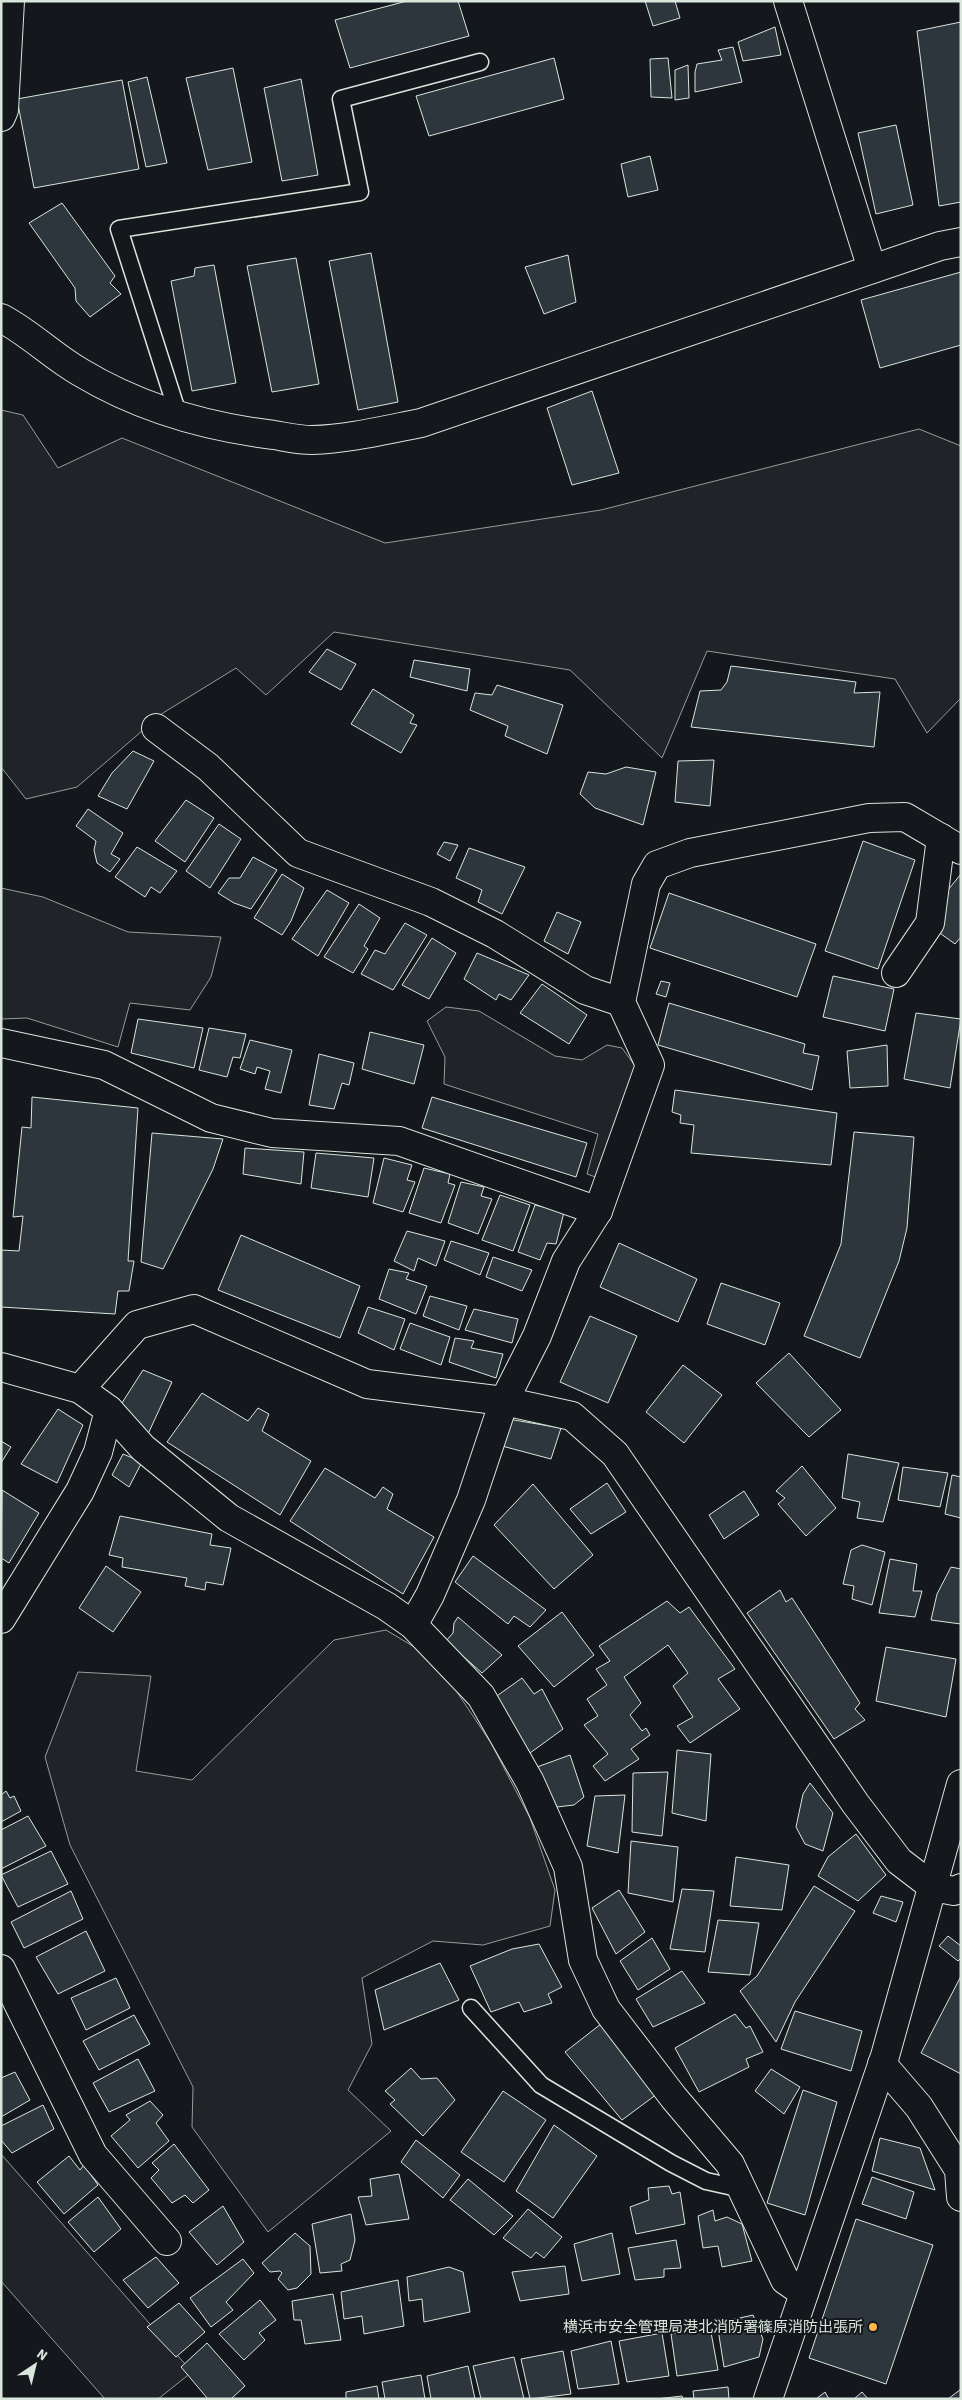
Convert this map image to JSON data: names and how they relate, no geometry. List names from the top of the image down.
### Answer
{
  "places": ["横浜市安全管理局港北消防署篠原消防出張所"],
  "north": "top right"
}
